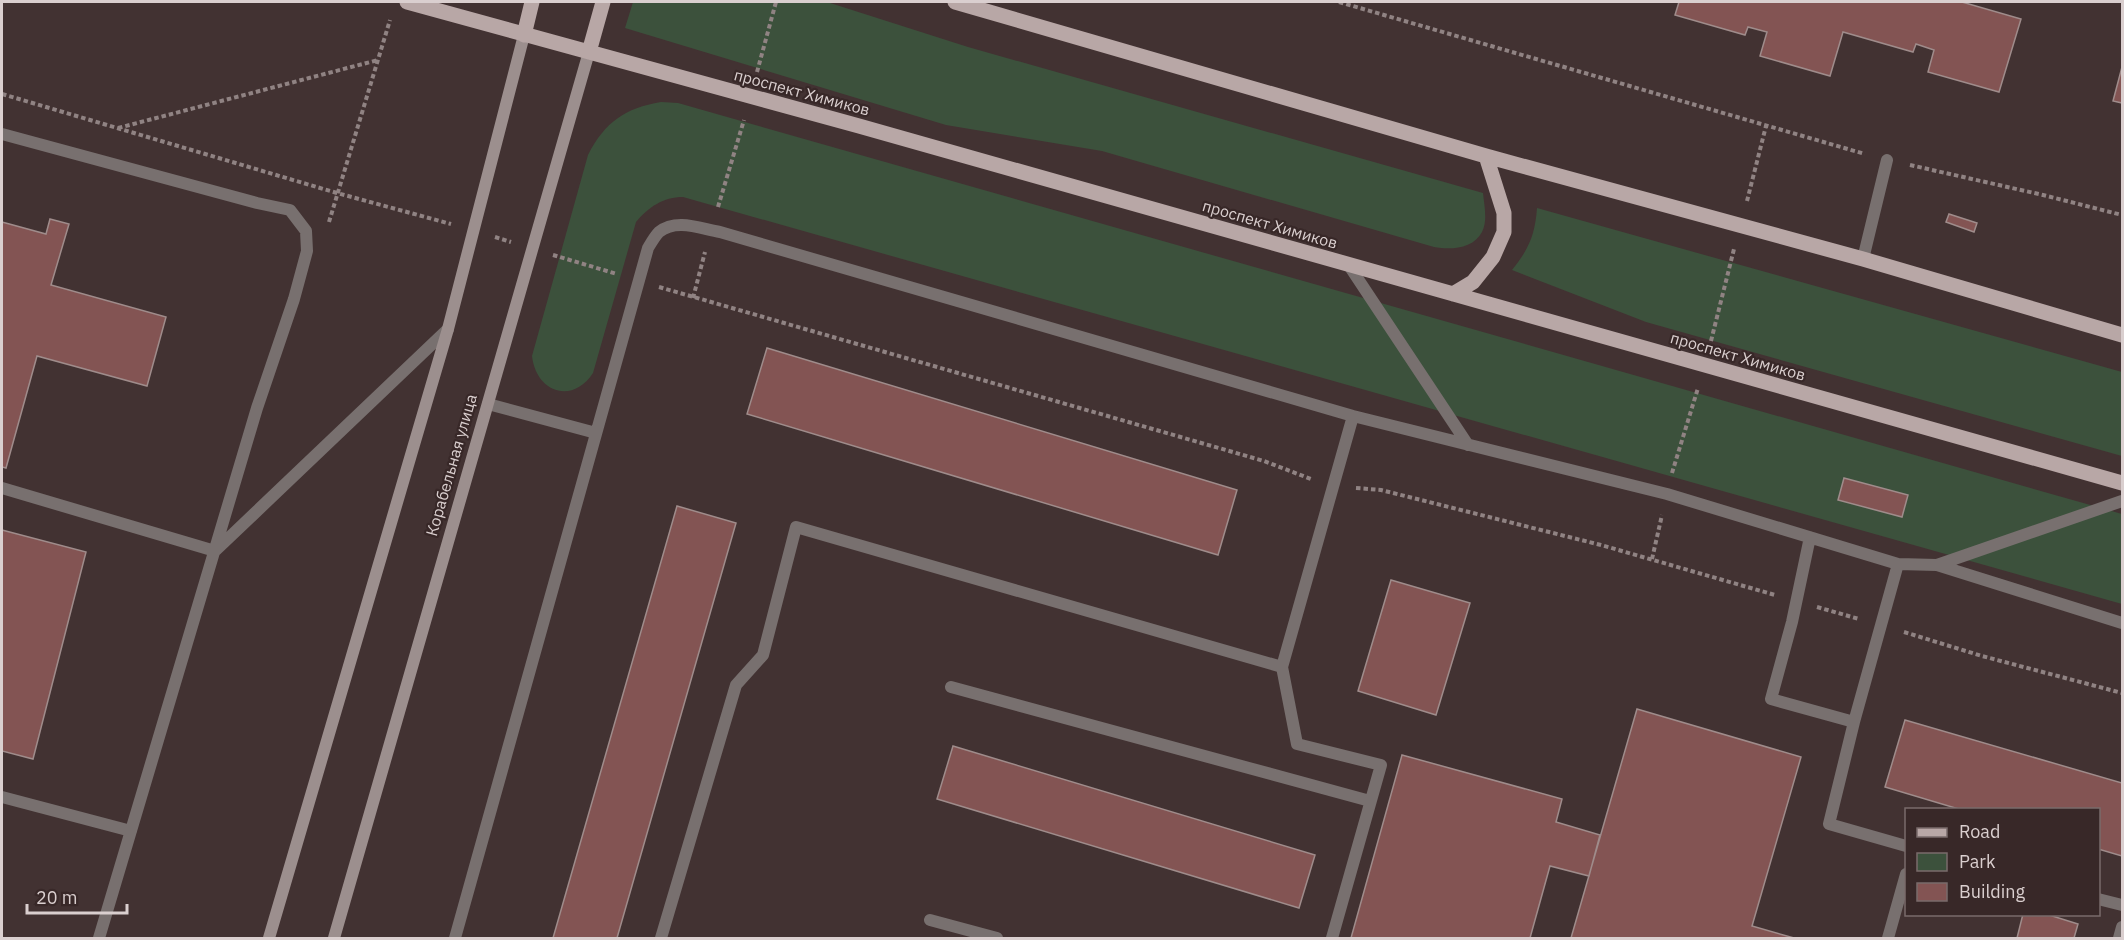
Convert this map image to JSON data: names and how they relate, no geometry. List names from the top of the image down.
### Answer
{
  "streets": {
    "main road": ["проспект Химиков", "Корабельная улица"]
  },
  "crossings": [
    ["проспект Химиков", "Корабельная улица"]
  ],
  "legend": ["Road", "Park", "Building"],
  "scale_bar": "20 m"
}
